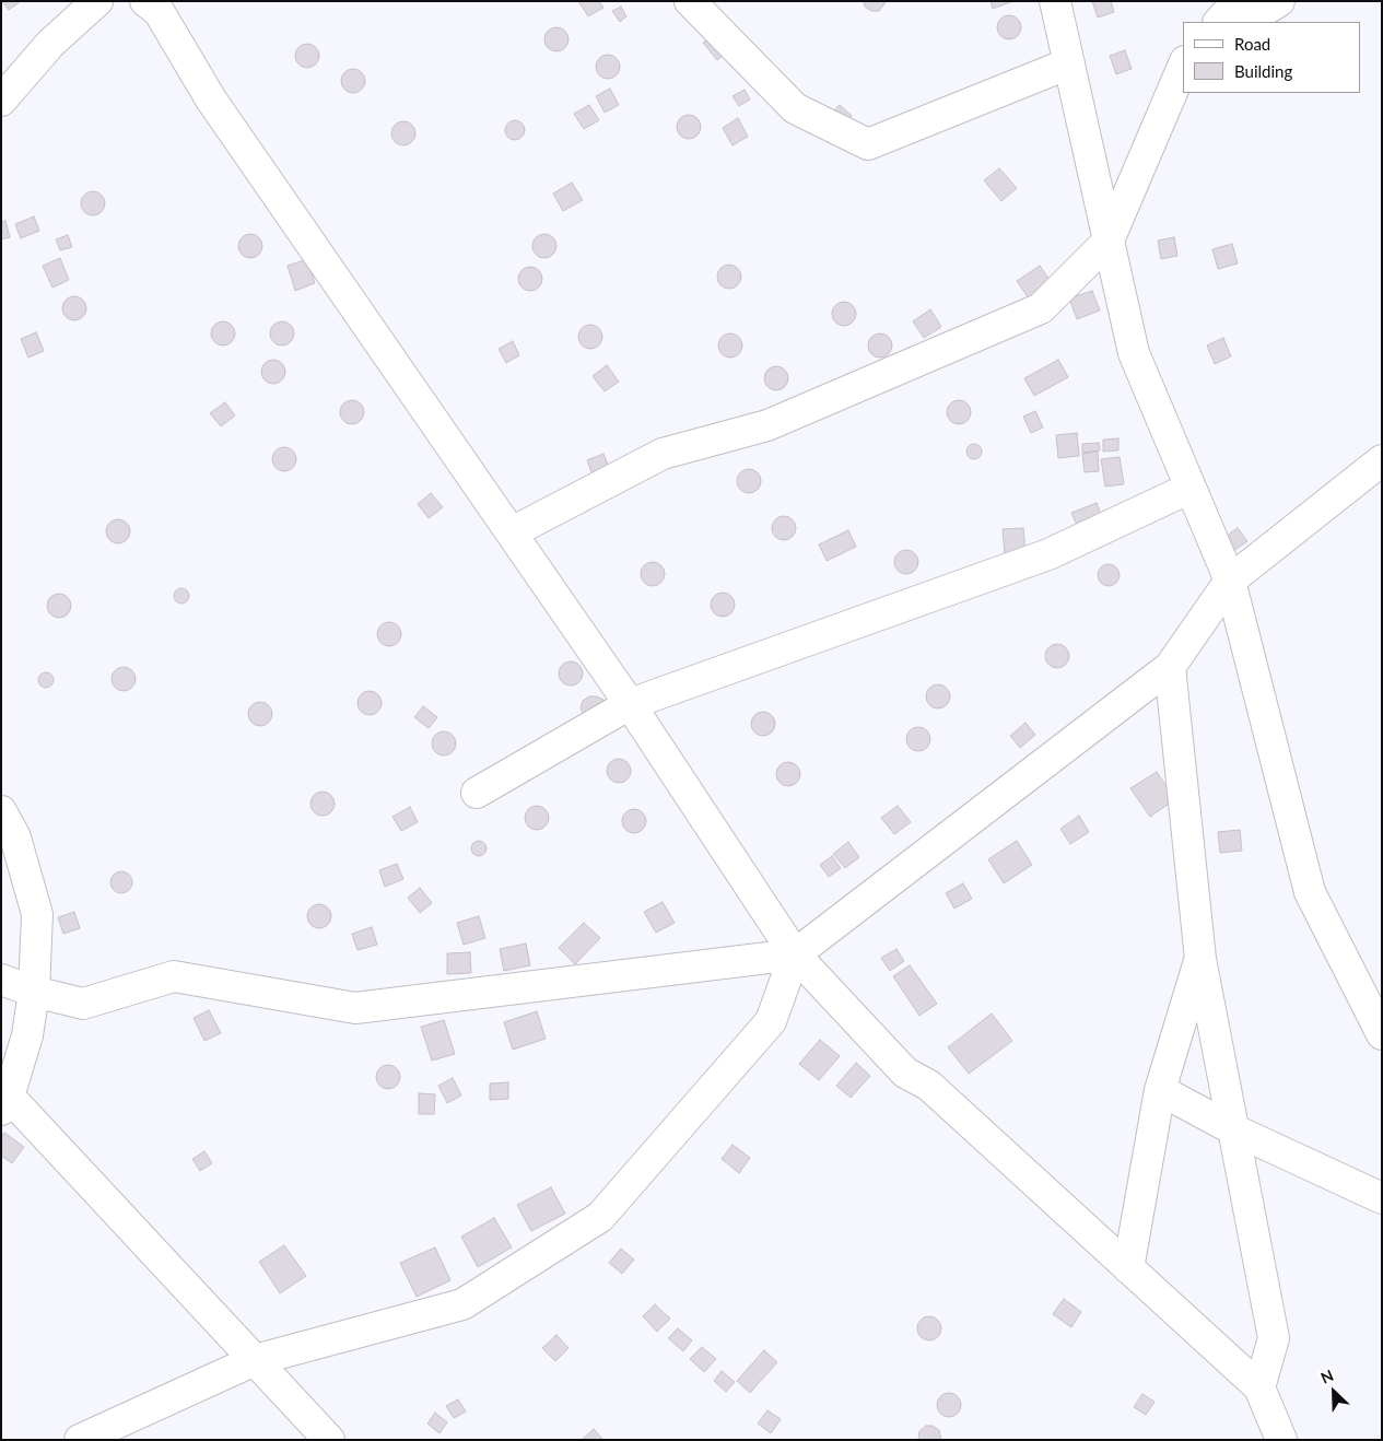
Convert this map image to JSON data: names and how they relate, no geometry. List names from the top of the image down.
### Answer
{
  "legend": ["Road", "Building"],
  "north": "top left"
}
